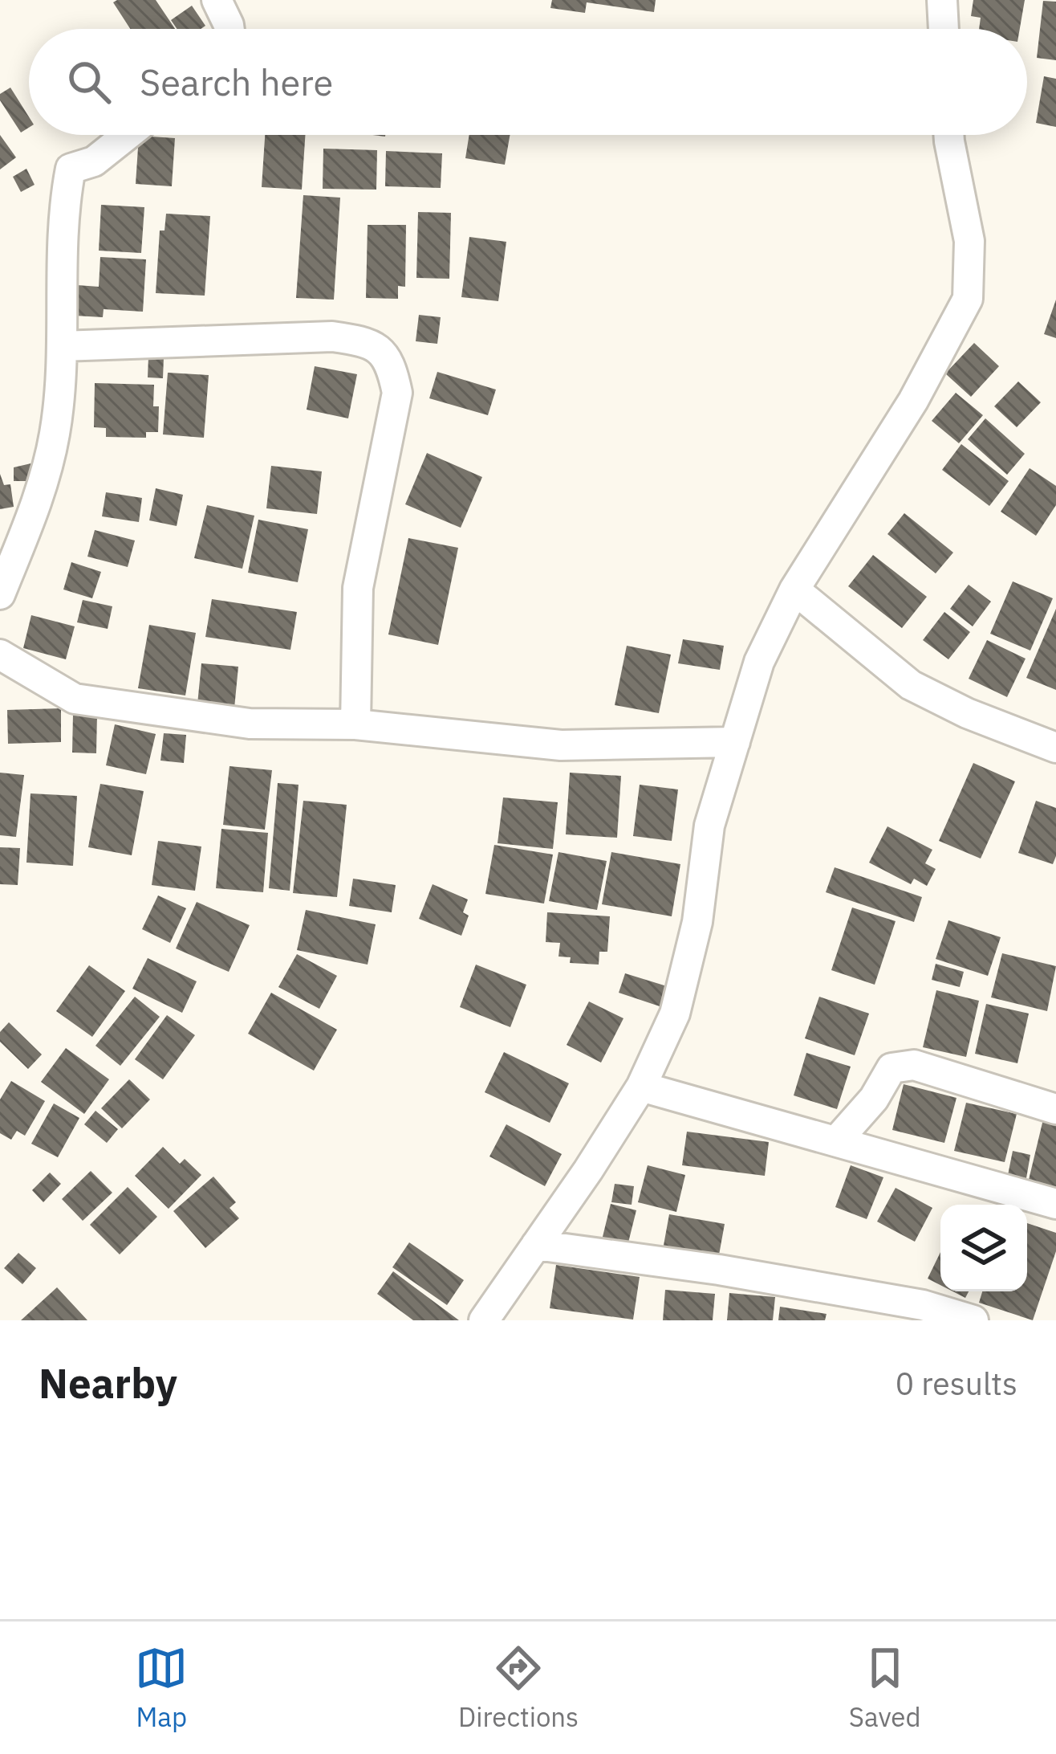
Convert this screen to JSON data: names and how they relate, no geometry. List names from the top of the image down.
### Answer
{
  "page": {
    "search": "Search here",
    "heading": ["Nearby", "0 results"],
    "nav": ["Map", "Directions", "Saved"]
  }
}
